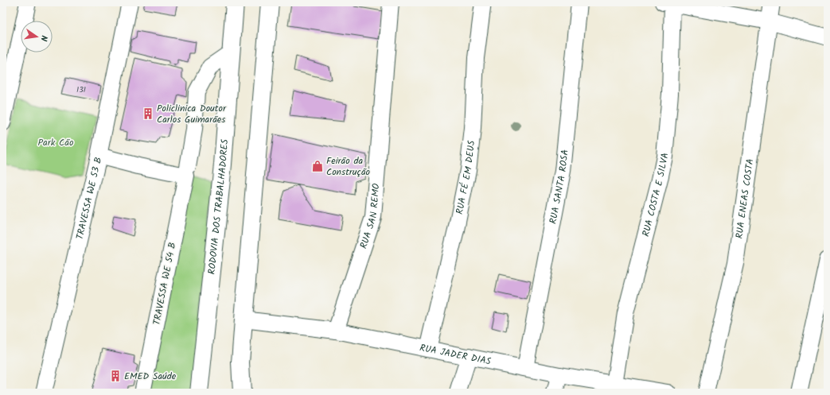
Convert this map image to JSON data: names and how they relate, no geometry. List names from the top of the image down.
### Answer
{
  "streets": {
    "main road": ["RODOVIA DOS TRABALHADORES"],
    "street": [
      "RUA FÉ EM DEUS",
      "RUA SANTA ROSA",
      "RUA COSTA E SILVA",
      "TRAVESSA WE 53 B",
      "RUA ENEAS COSTA",
      "RUA SAN REMO",
      "TRAVESSA WE 54 B",
      "RUA JADER DIAS"
    ]
  },
  "crossings": [
    ["RUA FÉ EM DEUS", "RUA JADER DIAS"],
    ["RUA SANTA ROSA", "RUA JADER DIAS"],
    ["RUA COSTA E SILVA", "RUA JADER DIAS"],
    ["RODOVIA DOS TRABALHADORES", "TRAVESSA WE 54 B"],
    ["RUA SAN REMO", "RUA JADER DIAS"]
  ],
  "parks": ["Park Cão"],
  "places": {
    "building": ["Policlinica Doutor Carlos Guimarães", "EMED Saúde"],
    "shop": ["Feirão da Construção"]
  },
  "house_numbers": ["131"],
  "north": "right"
}
